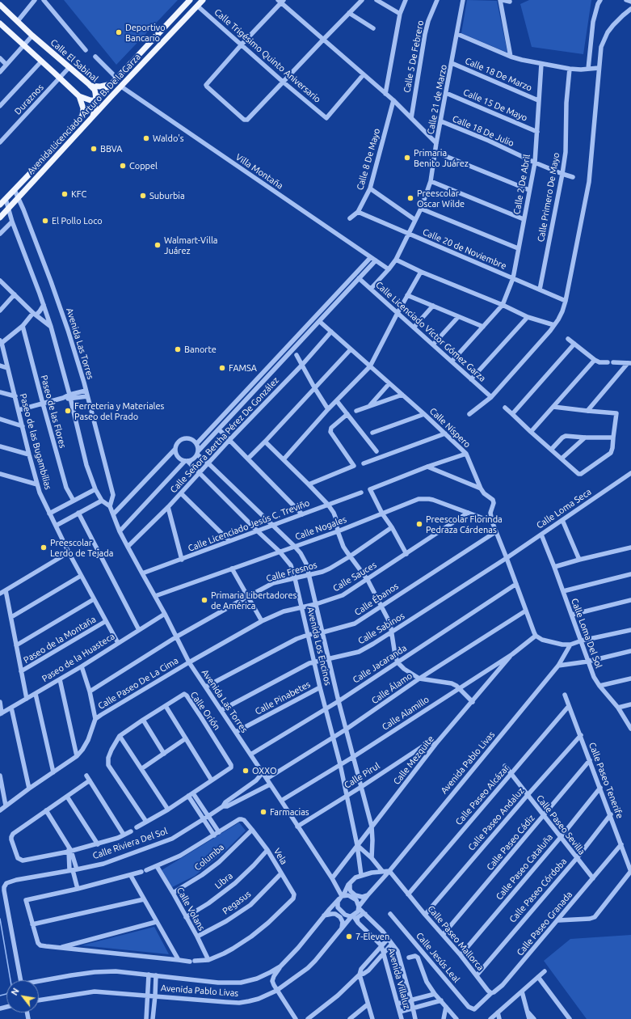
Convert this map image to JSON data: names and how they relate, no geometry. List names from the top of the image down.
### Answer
{
  "streets": {
    "main road": ["Calle El Sabinal", "Avenida Licenciado Arturo B. De la Garza"],
    "street": [
      "Calle Trigésimo Quinto Aniversario",
      "Calle 5 De Febrero",
      "Calle 18 De Marzo",
      "Duraznos",
      "Calle 21 de Marzo",
      "Calle 15 De Mayo",
      "Calle 18 De Julio",
      "Calle 8 De Mayo",
      "Villa Montaña",
      "Calle 2 De Abril",
      "Calle Primero De Mayo",
      "Calle 20 de Noviembre",
      "Calle Licenciado Víctor Gómez Garza",
      "Avenida Las Torres",
      "Paseo de las Flores",
      "Calle Níspero",
      "Calle Señora Bertha Pérez De González",
      "Paseo de las Bugambilias",
      "Calle Loma Seca",
      "Calle Licenciado Jesús C. Treviño",
      "Calle Nogales",
      "Calle Fresnos",
      "Calle Sauces",
      "Calle Ébanos",
      "Calle Sabinos",
      "Calle Loma Del Sol",
      "Paseo de la Montaña",
      "Avenida Los Encinos",
      "Paseo de la Huasteca",
      "Calle Jacaranda",
      "Calle Paseo De La Cima",
      "Calle Álamo",
      "Calle Pinabetes",
      "Calle Orión",
      "Calle Alamillo",
      "Calle Mezquite",
      "Avenida Pablo Livas",
      "Calle Pirul",
      "Calle Paseo Tenerife",
      "Calle Paseo Alcázar",
      "Calle Paseo Andaluz",
      "Calle Paseo Sevilla",
      "Calle Paseo Cádiz",
      "Calle Riviera Del Sol",
      "Vela",
      "Columba",
      "Calle Paseo Cataluña",
      "Libra",
      "Calle Paseo Córdoba",
      "Pegasus",
      "Calle Volans",
      "Calle Paseo Granada",
      "Calle Paseo Mallorca",
      "Calle Jesús Leal",
      "Avenida Villaluz"
    ]
  },
  "crossings": [
    ["Calle Trigésimo Quinto Aniversario", "Avenida Licenciado Arturo B. De la Garza"],
    ["Calle El Sabinal", "Duraznos"],
    ["Calle El Sabinal", "Avenida Licenciado Arturo B. De la Garza"],
    ["Calle 18 De Marzo", "Calle 21 de Marzo"],
    ["Calle 18 De Marzo", "Calle 2 De Abril"],
    ["Calle 21 de Marzo", "Calle 15 De Mayo"],
    ["Calle 21 de Marzo", "Calle 18 De Julio"],
    ["Calle 21 de Marzo", "Villa Montaña"],
    ["Calle 21 de Marzo", "Calle 20 de Noviembre"],
    ["Calle 15 De Mayo", "Calle 2 De Abril"],
    ["Avenida Licenciado Arturo B. De la Garza", "Villa Montaña"],
    ["Avenida Licenciado Arturo B. De la Garza", "Avenida Las Torres"],
    ["Calle 18 De Julio", "Calle 2 De Abril"],
    ["Calle 18 De Julio", "Calle Primero De Mayo"],
    ["Calle 8 De Mayo", "Calle 20 de Noviembre"],
    ["Calle 2 De Abril", "Calle 20 de Noviembre"],
    ["Calle Primero De Mayo", "Calle 20 de Noviembre"],
    ["Avenida Las Torres", "Calle Señora Bertha Pérez De González"],
    ["Avenida Las Torres", "Calle Licenciado Jesús C. Treviño"],
    ["Avenida Las Torres", "Calle Nogales"],
    ["Avenida Las Torres", "Calle Fresnos"],
    ["Avenida Las Torres", "Calle Sauces"],
    ["Avenida Las Torres", "Calle Ébanos"],
    ["Avenida Las Torres", "Calle Sabinos"],
    ["Avenida Las Torres", "Paseo de la Huasteca"],
    ["Avenida Las Torres", "Calle Jacaranda"],
    ["Avenida Las Torres", "Calle Paseo De La Cima"],
    ["Avenida Las Torres", "Calle Álamo"],
    ["Avenida Las Torres", "Calle Pinabetes"],
    ["Avenida Las Torres", "Calle Alamillo"],
    ["Avenida Las Torres", "Calle Mezquite"],
    ["Avenida Las Torres", "Avenida Pablo Livas"],
    ["Avenida Las Torres", "Calle Pirul"],
    ["Avenida Las Torres", "Calle Riviera Del Sol"],
    ["Avenida Las Torres", "Avenida Villaluz"],
    ["Calle Níspero", "Calle Señora Bertha Pérez De González"],
    ["Calle Níspero", "Calle Loma Seca"],
    ["Calle Níspero", "Calle Nogales"],
    ["Calle Níspero", "Calle Ébanos"],
    ["Calle Níspero", "Calle Sabinos"],
    ["Calle Níspero", "Calle Jacaranda"],
    ["Calle Níspero", "Calle Álamo"],
    ["Calle Níspero", "Calle Alamillo"],
    ["Calle Señora Bertha Pérez De González", "Avenida Los Encinos"],
    ["Paseo de las Bugambilias", "Paseo de la Montaña"],
    ["Paseo de las Bugambilias", "Paseo de la Huasteca"],
    ["Calle Loma Seca", "Calle Sabinos"],
    ["Calle Loma Seca", "Calle Loma Del Sol"],
    ["Calle Licenciado Jesús C. Treviño", "Avenida Los Encinos"],
    ["Calle Nogales", "Calle Sauces"],
    ["Calle Nogales", "Avenida Los Encinos"],
    ["Calle Fresnos", "Avenida Los Encinos"],
    ["Calle Sauces", "Avenida Los Encinos"],
    ["Calle Sauces", "Calle Paseo De La Cima"],
    ["Calle Ébanos", "Avenida Los Encinos"],
    ["Calle Sabinos", "Avenida Los Encinos"],
    ["Avenida Los Encinos", "Calle Jacaranda"],
    ["Avenida Los Encinos", "Calle Álamo"],
    ["Avenida Los Encinos", "Calle Pinabetes"],
    ["Avenida Los Encinos", "Calle Alamillo"],
    ["Avenida Los Encinos", "Calle Mezquite"],
    ["Avenida Los Encinos", "Avenida Pablo Livas"],
    ["Avenida Los Encinos", "Calle Pirul"],
    ["Calle Alamillo", "Calle Mezquite"],
    ["Calle Mezquite", "Calle Pirul"],
    ["Avenida Pablo Livas", "Calle Paseo Mallorca"],
    ["Avenida Pablo Livas", "Avenida Villaluz"],
    ["Calle Paseo Tenerife", "Calle Paseo Alcázar"],
    ["Calle Paseo Tenerife", "Calle Paseo Andaluz"],
    ["Calle Paseo Tenerife", "Calle Paseo Cádiz"],
    ["Calle Paseo Tenerife", "Calle Paseo Cataluña"],
    ["Calle Paseo Tenerife", "Calle Paseo Córdoba"],
    ["Calle Paseo Tenerife", "Calle Paseo Granada"],
    ["Calle Paseo Alcázar", "Calle Paseo Sevilla"],
    ["Calle Paseo Alcázar", "Calle Paseo Mallorca"],
    ["Calle Paseo Andaluz", "Calle Paseo Sevilla"],
    ["Calle Paseo Andaluz", "Calle Paseo Mallorca"],
    ["Calle Paseo Sevilla", "Calle Paseo Cádiz"],
    ["Calle Paseo Sevilla", "Calle Paseo Cataluña"],
    ["Calle Paseo Sevilla", "Calle Paseo Córdoba"],
    ["Calle Paseo Sevilla", "Calle Paseo Granada"],
    ["Calle Paseo Cádiz", "Calle Paseo Mallorca"],
    ["Vela", "Columba"],
    ["Vela", "Libra"],
    ["Vela", "Pegasus"],
    ["Vela", "Calle Volans"],
    ["Columba", "Calle Volans"],
    ["Calle Paseo Cataluña", "Calle Paseo Mallorca"],
    ["Libra", "Calle Volans"],
    ["Calle Paseo Córdoba", "Calle Paseo Mallorca"],
    ["Pegasus", "Calle Volans"],
    ["Calle Paseo Granada", "Calle Paseo Mallorca"],
    ["Calle Paseo Granada", "Calle Jesús Leal"]
  ],
  "places": [
    "Deportivo Bancario",
    "Waldo's",
    "BBVA",
    "Primaria Benito Juárez",
    "Coppel",
    "KFC",
    "Suburbia",
    "Preescolar Oscar Wilde",
    "El Pollo Loco",
    "Walmart-Villa Juárez",
    "Banorte",
    "FAMSA",
    "Ferreteria y Materiales Paseo del Prado",
    "Preescolar Florinda Pedraza Cárdenas",
    "Preescolar Lerdo de Tejada",
    "Primaria Libertadores de América",
    "OXXO",
    "Farmacias",
    "7-Eleven"
  ],
  "north": "top left"
}
